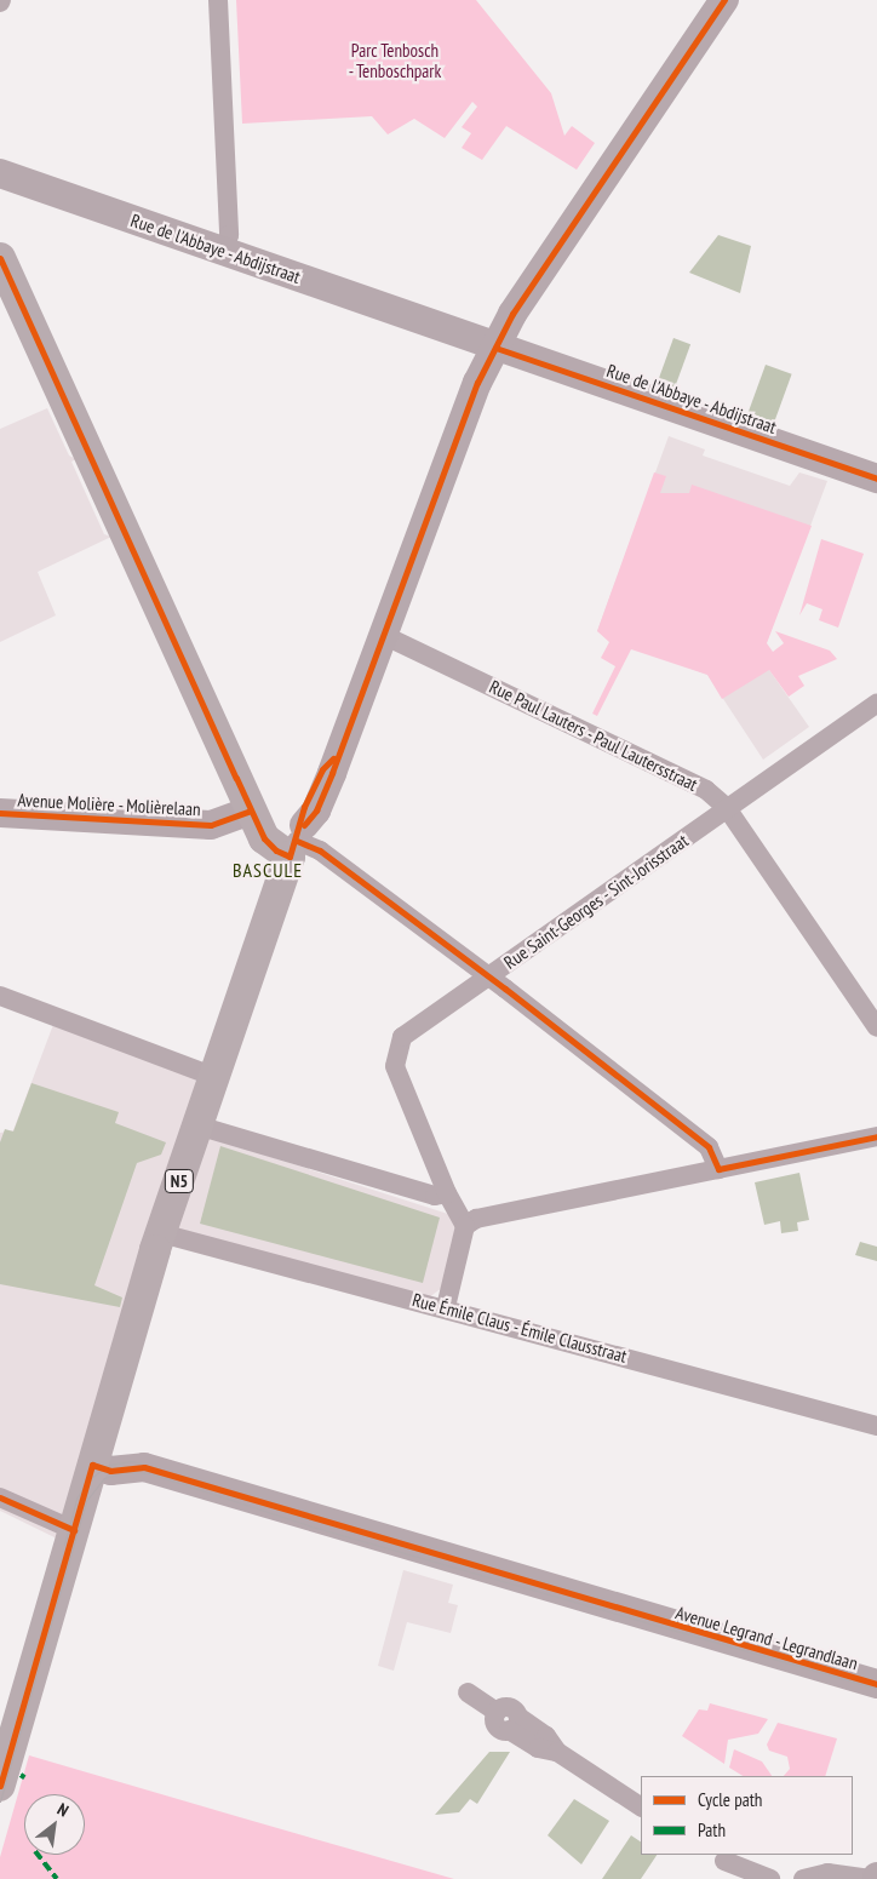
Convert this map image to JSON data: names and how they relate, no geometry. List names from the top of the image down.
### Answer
{
  "streets": {
    "main road": [
      "Rue de l'Abbaye - Abdijstraat",
      "Avenue Molière - Molièrelaan",
      "N5",
      "Avenue Legrand - Legrandlaan"
    ],
    "street": ["Rue Paul Lauters - Paul Lautersstraat", "Rue Saint-Georges - Sint-Jorisstraat", "Rue Émile Claus - Émile Clausstraat"]
  },
  "crossings": [
    ["Rue Paul Lauters - Paul Lautersstraat", "Rue Saint-Georges - Sint-Jorisstraat"],
    ["N5", "Rue Émile Claus - Émile Clausstraat"],
    ["N5", "Avenue Legrand - Legrandlaan"]
  ],
  "districts": ["BASCULE"],
  "parks": ["Parc Tenbosch - Tenboschpark"],
  "legend": ["Cycle path", "Path"],
  "north": "top right"
}
